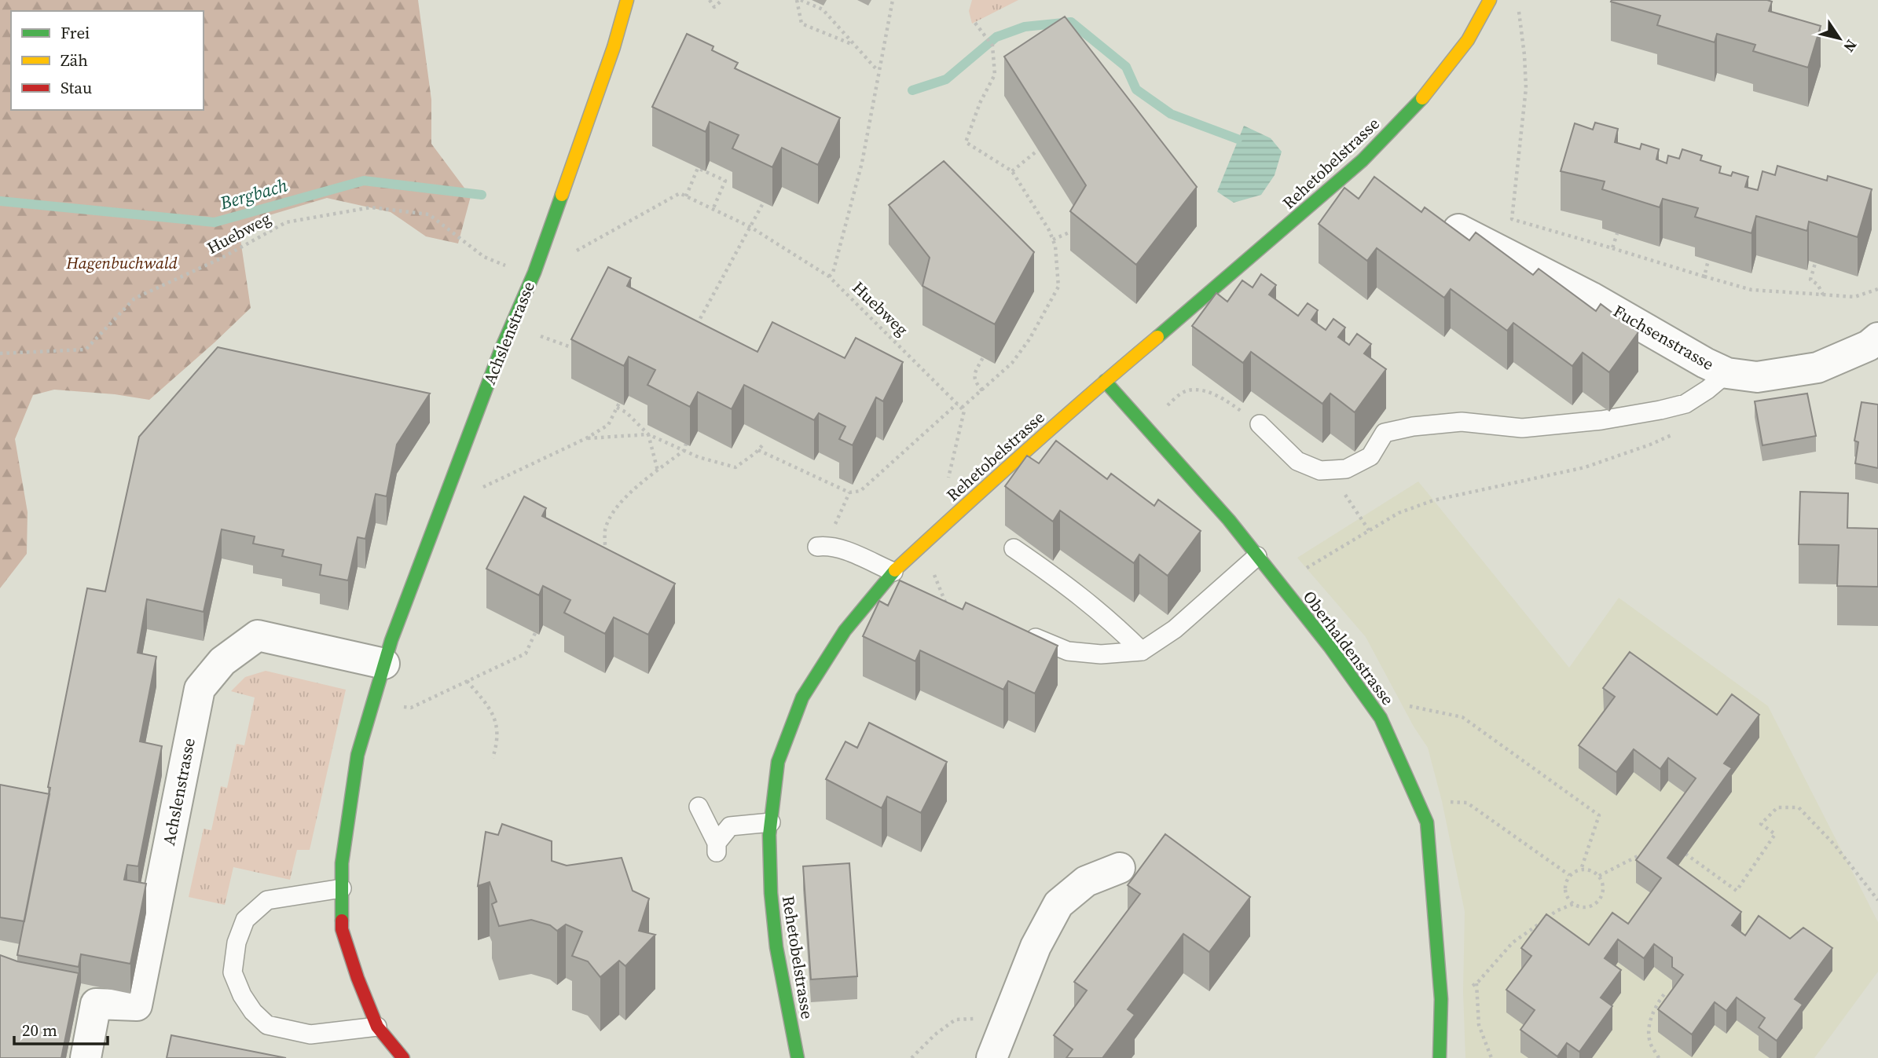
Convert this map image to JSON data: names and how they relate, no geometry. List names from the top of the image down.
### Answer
{
  "streets": {
    "street": [
      "Rehetobelstrasse",
      "Achslenstrasse",
      "Fuchsenstrasse",
      "Oberhaldenstrasse"
    ],
    "path": ["Huebweg"]
  },
  "crossings": [
    ["Rehetobelstrasse", "Oberhaldenstrasse"]
  ],
  "water": ["Bergbach"],
  "parks": ["Hagenbuchwald"],
  "legend": ["Frei", "Zäh", "Stau"],
  "scale_bar": "20 m",
  "north": "bottom right"
}
